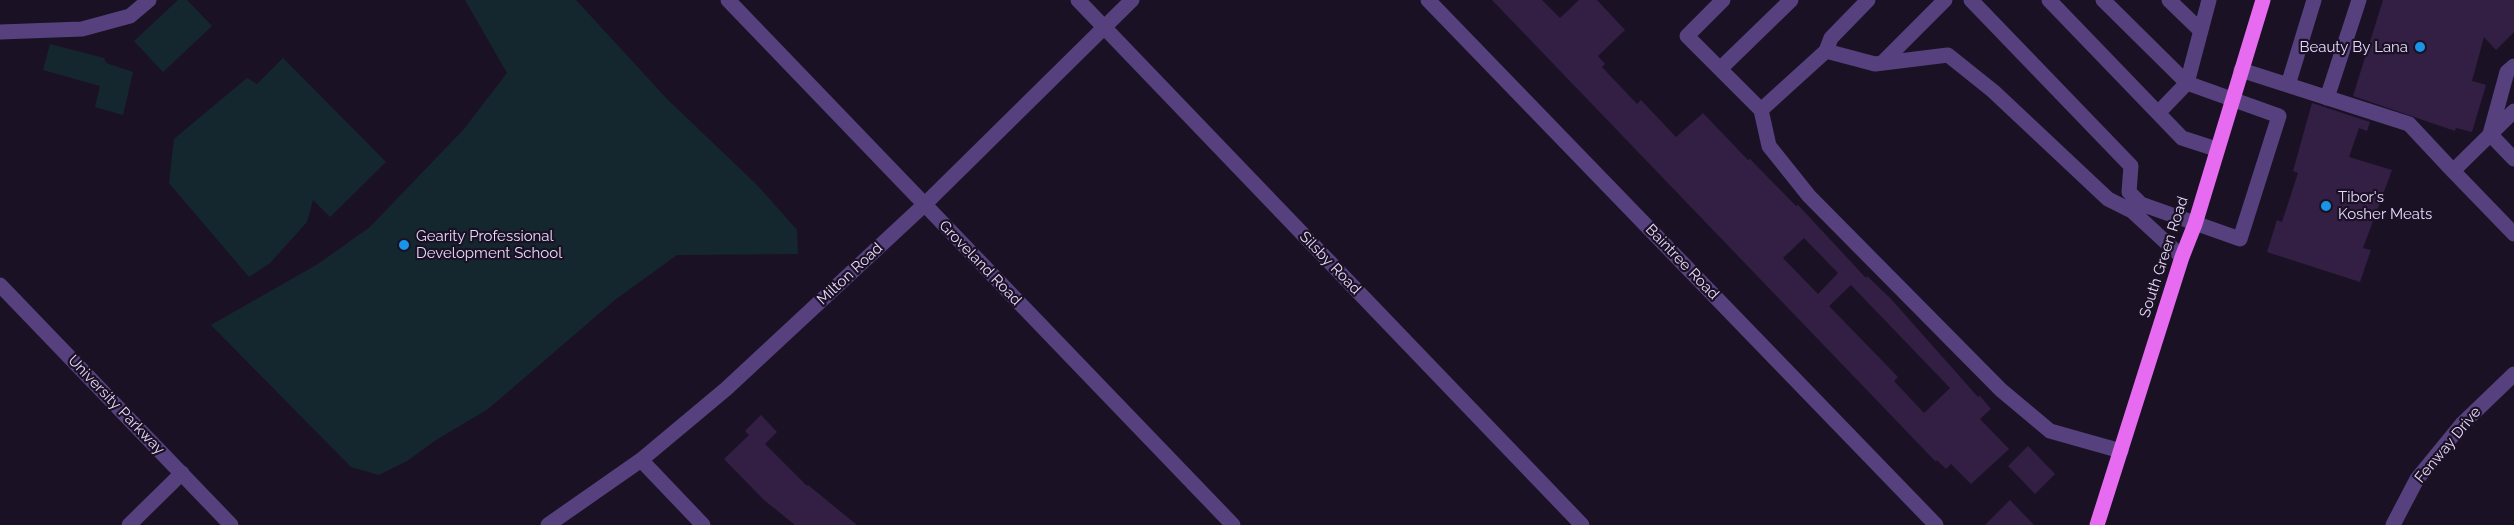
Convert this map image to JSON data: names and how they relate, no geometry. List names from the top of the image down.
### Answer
{
  "streets": {
    "main road": ["South Green Road"],
    "street": [
      "Baintree Road",
      "Groveland Road",
      "Silsby Road",
      "Milton Road",
      "University Parkway",
      "Fenway Drive"
    ]
  },
  "crossings": [
    ["Groveland Road", "Milton Road"],
    ["Silsby Road", "Milton Road"]
  ],
  "places": ["Beauty By Lana", "Tibor's Kosher Meats", "Gearity Professional Development School"]
}
